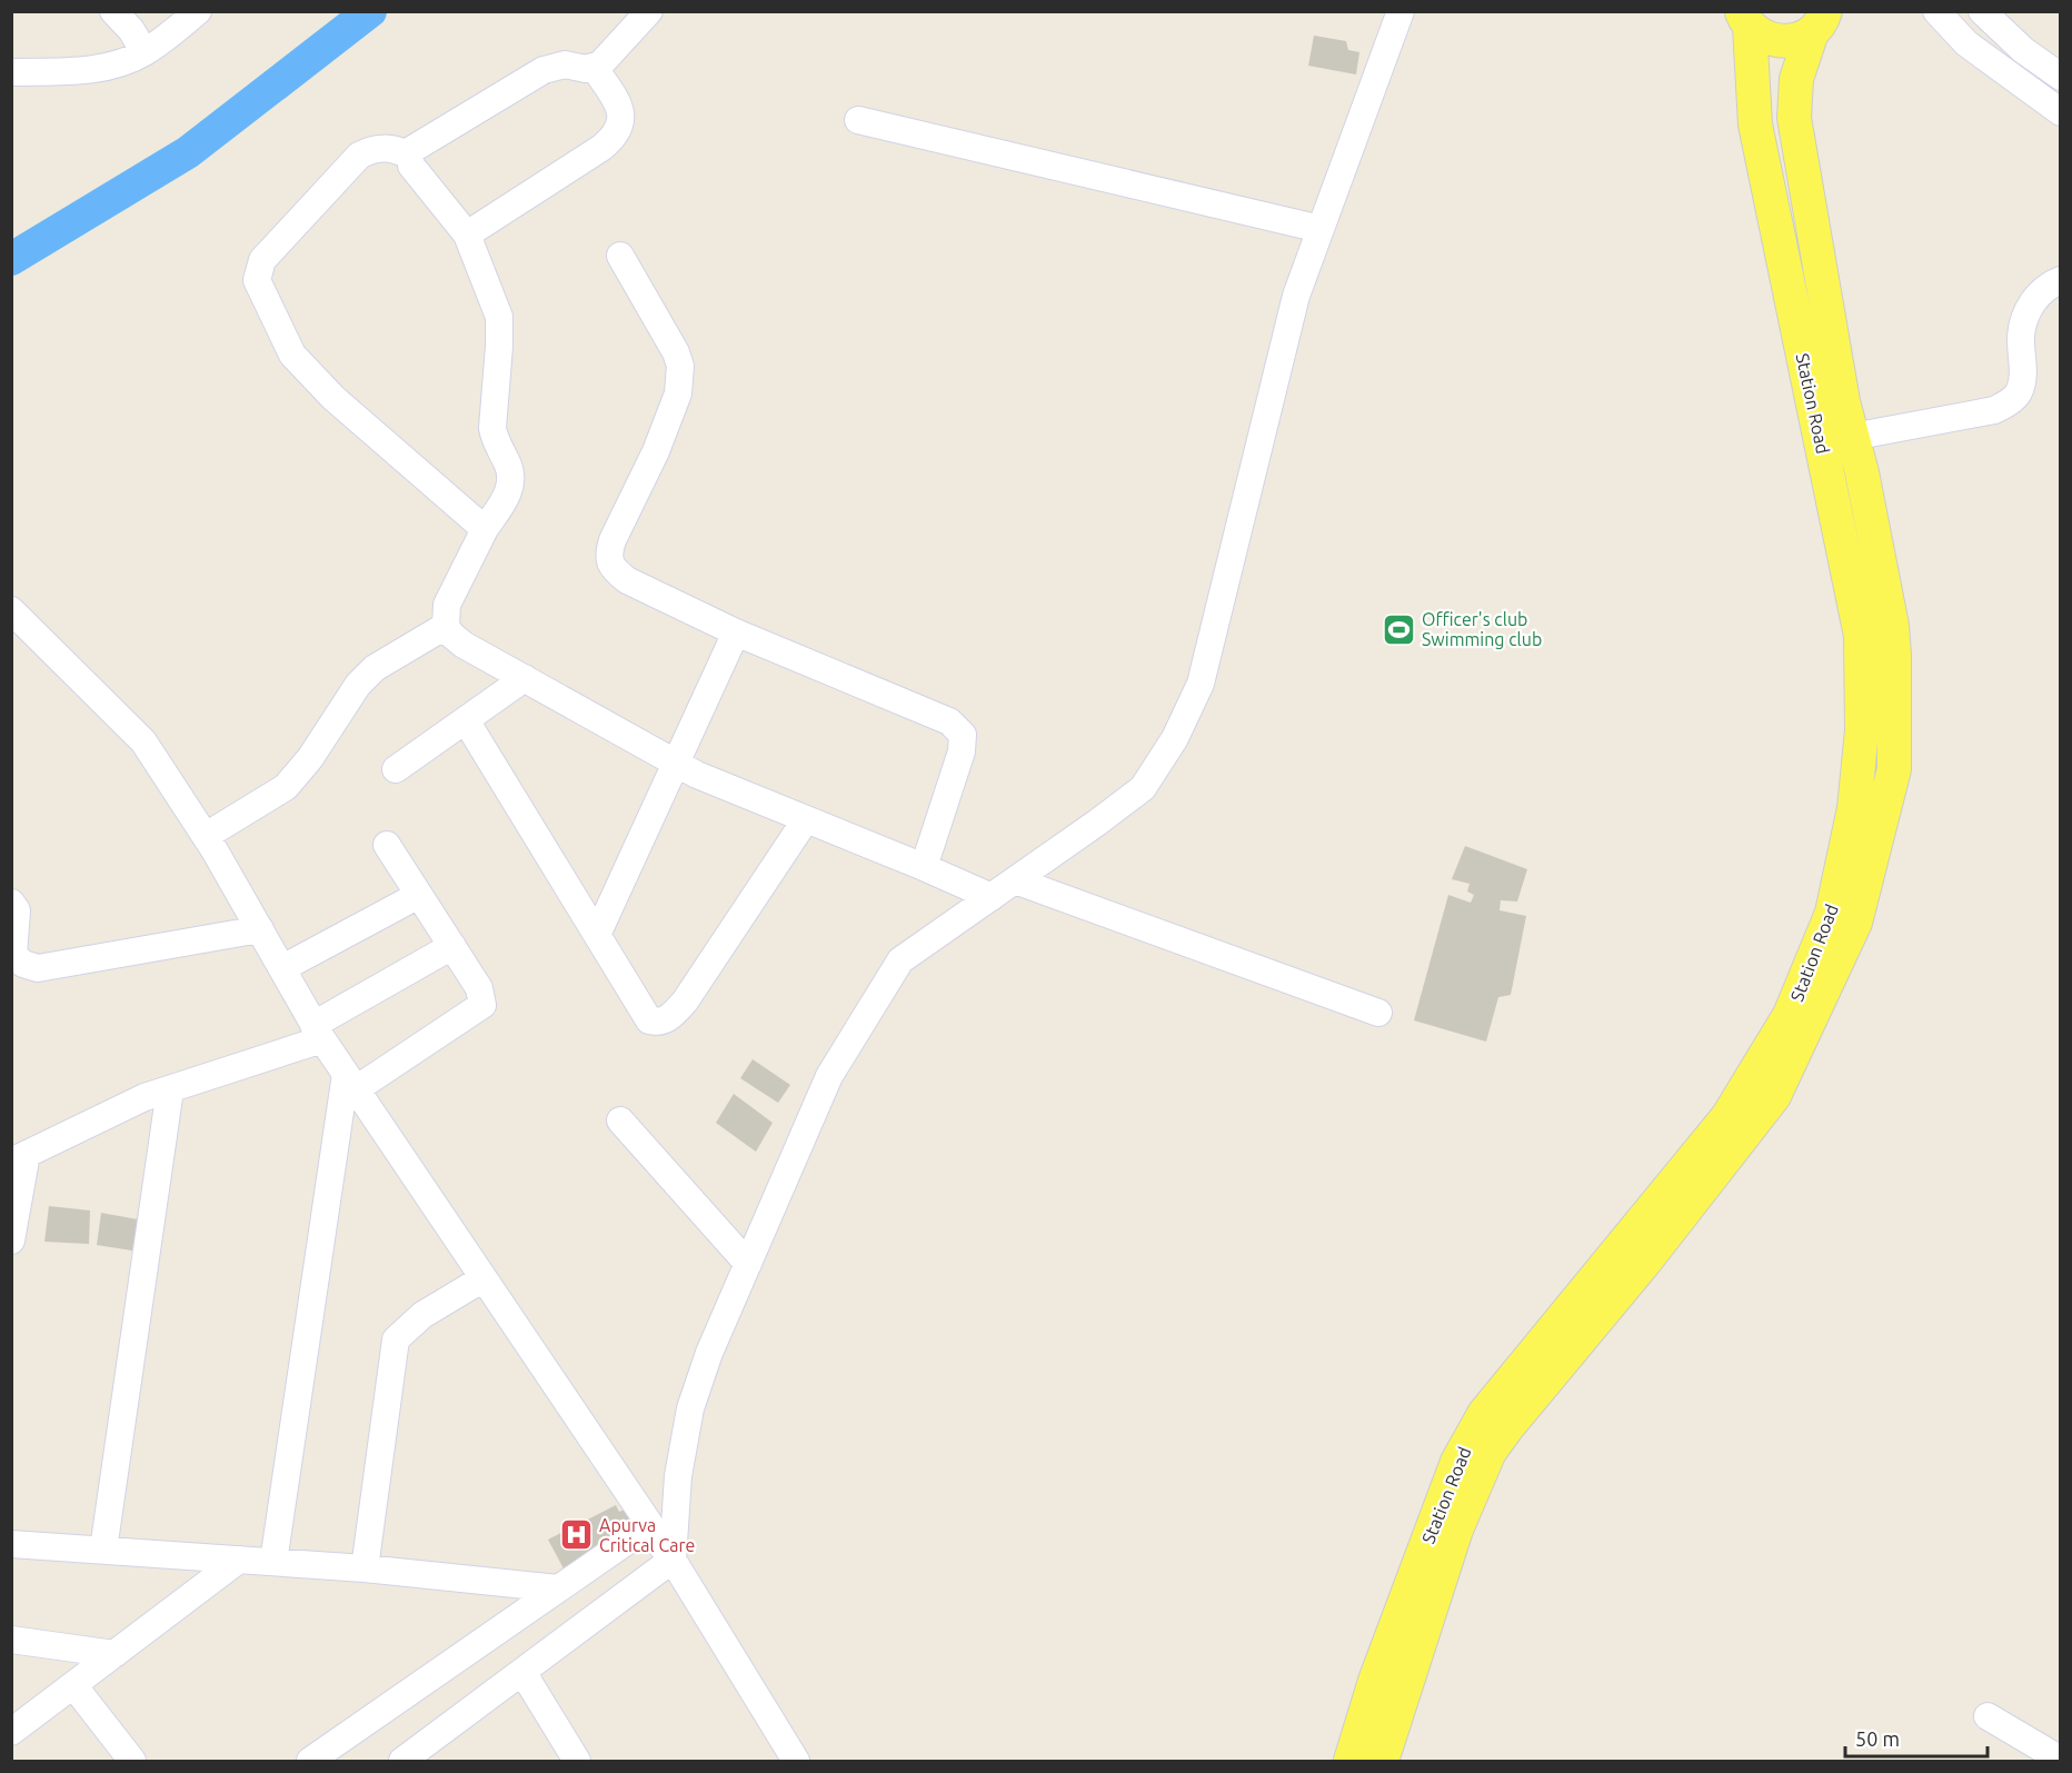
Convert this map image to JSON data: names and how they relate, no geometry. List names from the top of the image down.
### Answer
{
  "streets": {
    "main road": ["Station Road"]
  },
  "places": {
    "sports": ["Officer's club Swimming club"],
    "hospital": ["Apurva Critical Care"]
  },
  "scale_bar": "50 m"
}
